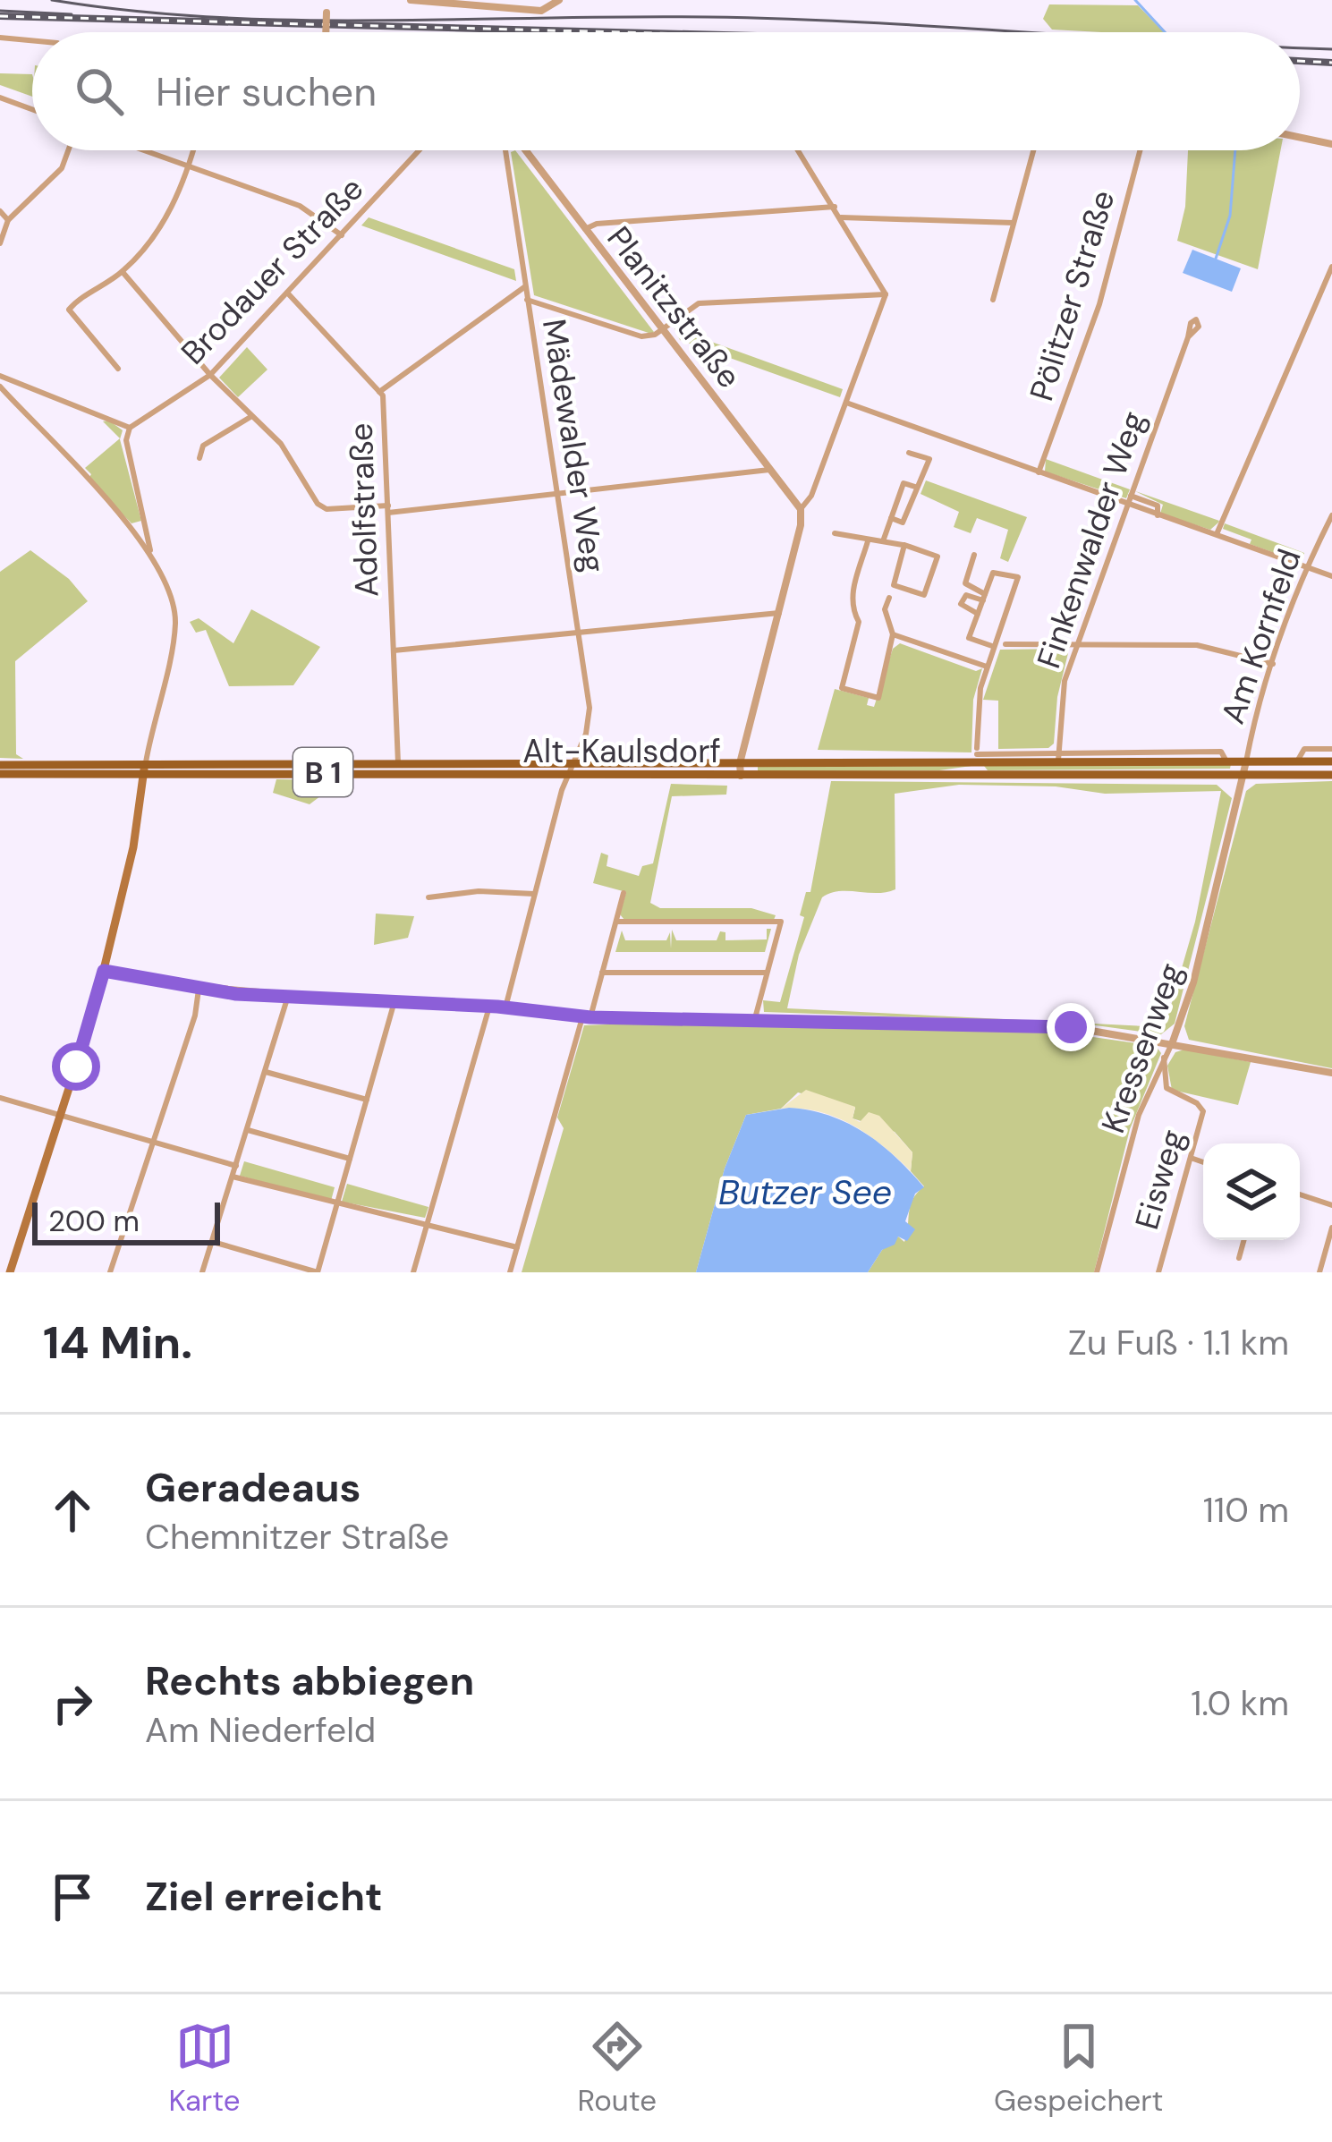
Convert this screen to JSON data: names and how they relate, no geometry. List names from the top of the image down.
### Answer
{
  "streets": {
    "main road": ["Alt-Kaulsdorf", "B 1"],
    "street": [
      "Brodauer Straße",
      "Pölitzer Straße",
      "Planitzstraße",
      "Mädewalder Weg",
      "Adolfstraße",
      "Finkenwalder Weg",
      "Am Kornfeld",
      "Kressenweg",
      "Eisweg"
    ]
  },
  "crossings": [
    ["Brodauer Straße", "Adolfstraße"],
    ["Mädewalder Weg", "Alt-Kaulsdorf"],
    ["Adolfstraße", "Alt-Kaulsdorf"],
    ["Finkenwalder Weg", "Alt-Kaulsdorf"],
    ["Am Kornfeld", "Alt-Kaulsdorf"],
    ["Am Kornfeld", "B 1"],
    ["Am Kornfeld", "Kressenweg"],
    ["Alt-Kaulsdorf", "B 1"],
    ["Alt-Kaulsdorf", "Kressenweg"],
    ["B 1", "Kressenweg"],
    ["Kressenweg", "Eisweg"]
  ],
  "water": ["Butzer See"],
  "scale_bar": "200 m",
  "page": {
    "search": "Hier suchen",
    "scale": "200 m",
    "heading": ["14 Min.", "Zu Fuß · 1.1 km"],
    "list": [
      ["Geradeaus", "Chemnitzer Straße", "110 m"],
      ["Rechts abbiegen", "Am Niederfeld", "1.0 km"],
      "Ziel erreicht"
    ],
    "nav": ["Karte", "Route", "Gespeichert"]
  }
}
